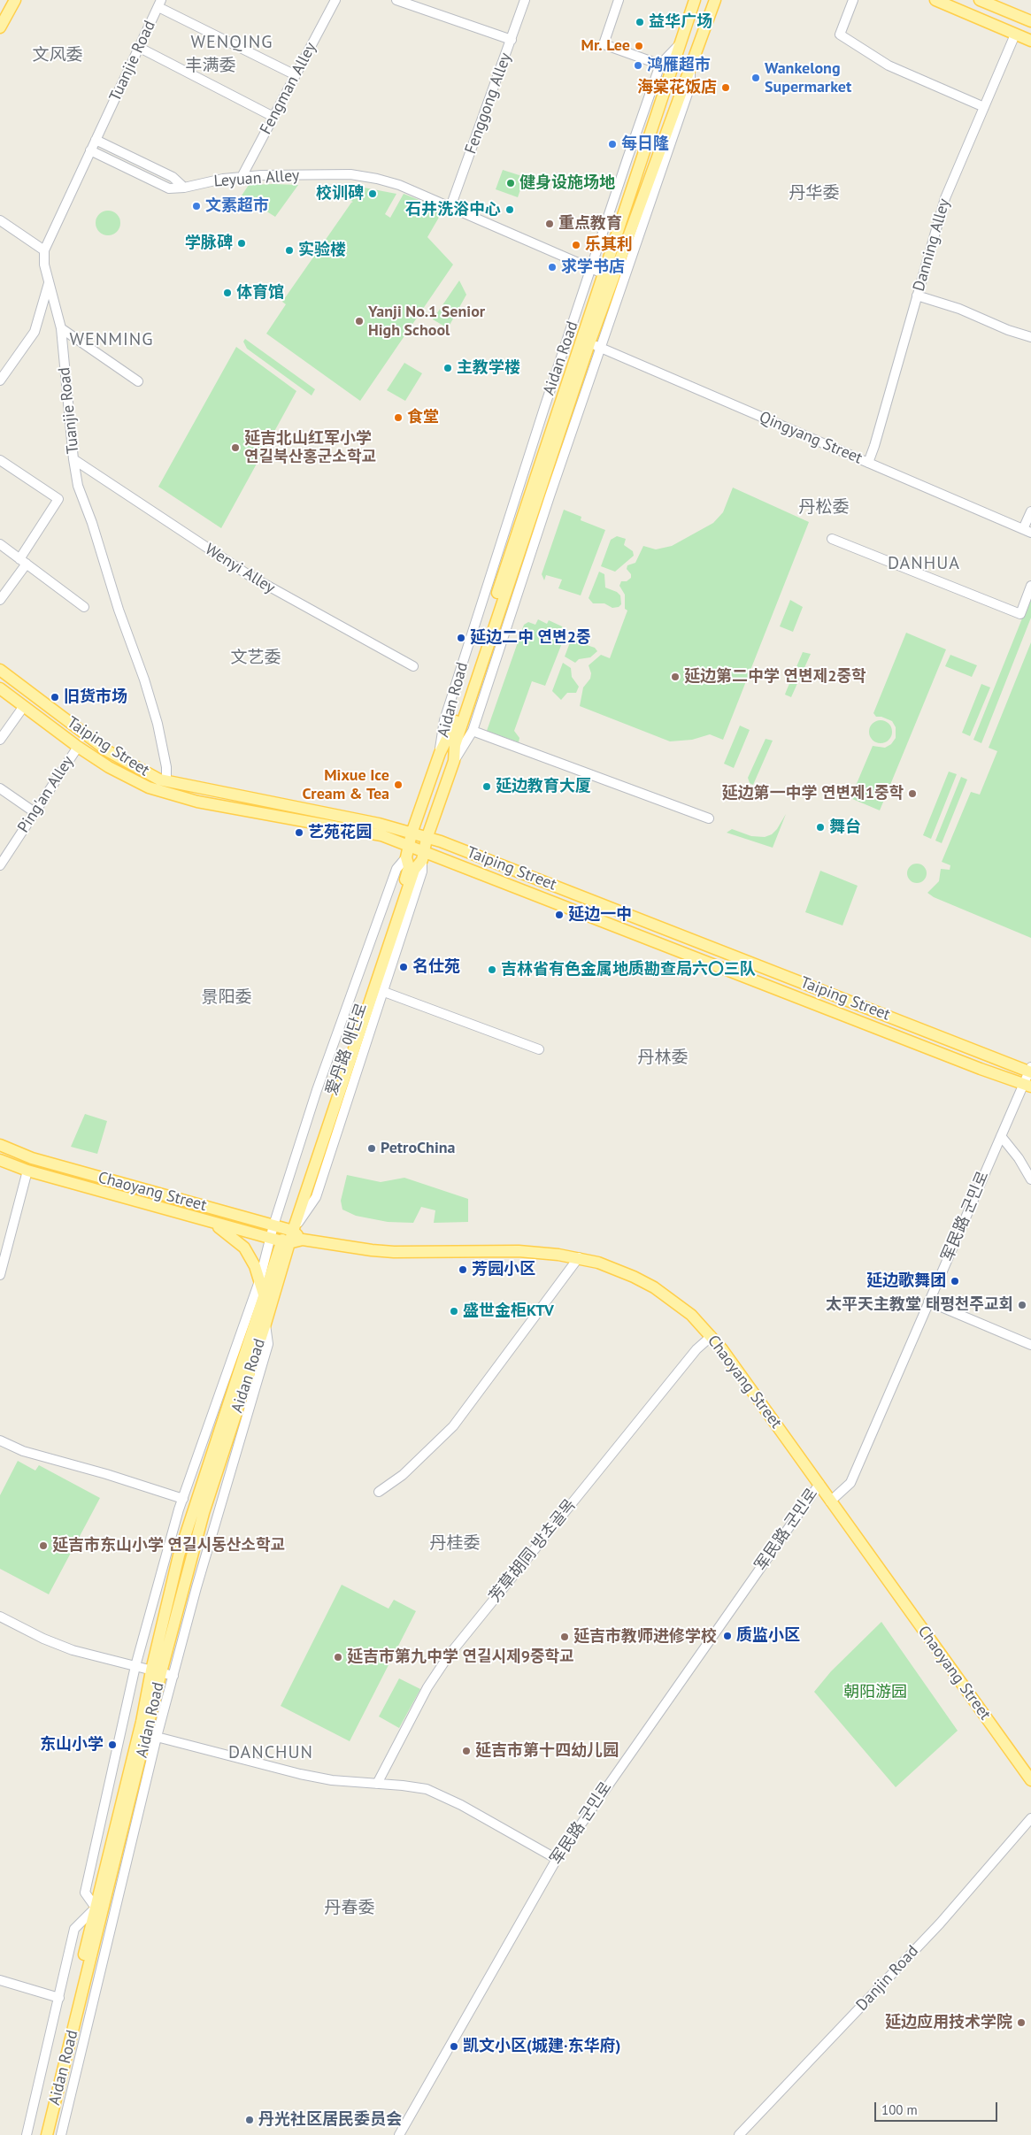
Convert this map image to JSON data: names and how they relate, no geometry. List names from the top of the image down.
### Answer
{
  "streets": {
    "main road": [
      "Aidan Road",
      "Taiping Street",
      "爱丹路 애단로",
      "Chaoyang Street"
    ],
    "street": [
      "Tuanjie Road",
      "Fengman Alley",
      "Fenggong Alley",
      "Leyuan Alley",
      "Danning Alley",
      "Qingyang Street",
      "Wenyi Alley",
      "Ping'an Alley",
      "军民路 군민로",
      "芳草胡同 방초골목",
      "Danjin Road"
    ]
  },
  "crossings": [
    ["Tuanjie Road", "Leyuan Alley"],
    ["Tuanjie Road", "Wenyi Alley"],
    ["Tuanjie Road", "Taiping Street"],
    ["Fengman Alley", "Leyuan Alley"],
    ["Fenggong Alley", "Leyuan Alley"],
    ["Leyuan Alley", "Aidan Road"],
    ["Danning Alley", "Qingyang Street"],
    ["Aidan Road", "Qingyang Street"],
    ["Aidan Road", "爱丹路 애단로"],
    ["Aidan Road", "Chaoyang Street"],
    ["Taiping Street", "Ping'an Alley"],
    ["Taiping Street", "爱丹路 애단로"],
    ["Taiping Street", "军民路 군민로"],
    ["爱丹路 애단로", "Chaoyang Street"],
    ["Chaoyang Street", "军民路 군민로"],
    ["Chaoyang Street", "芳草胡同 방초골목"]
  ],
  "districts": [
    "WENQING",
    "文风委",
    "丰满委",
    "丹华委",
    "WENMING",
    "丹松委",
    "DANHUA",
    "文艺委",
    "景阳委",
    "丹林委",
    "丹桂委",
    "DANCHUN",
    "丹春委"
  ],
  "parks": ["朝阳游园"],
  "places": [
    "益华广场",
    "Mr. Lee",
    "鸿雁超市",
    "Wankelong Supermarket",
    "海棠花饭店",
    "每日隆",
    "健身设施场地",
    "校训碑",
    "文素超市",
    "石井洗浴中心",
    "重点教育",
    "学脉碑",
    "乐其利",
    "实验楼",
    "求学书店",
    "体育馆",
    "Yanji No.1 Senior High School",
    "主教学楼",
    "食堂",
    "延吉北山红军小学 연길북산홍군소학교",
    "延边二中 연변2중",
    "延边第二中学 연변제2중학",
    "旧货市场",
    "Mixue Ice Cream & Tea",
    "延边教育大厦",
    "延边第一中学 연변제1중학",
    "舞台",
    "艺苑花园",
    "延边一中",
    "名仕苑",
    "吉林省有色金属地质勘查局六〇三队",
    "PetroChina",
    "芳园小区",
    "延边歌舞团",
    "太平天主教堂 태평천주교회",
    "盛世金柜KTV",
    "延吉市东山小学 연길시동산소학교",
    "质监小区",
    "延吉市教师进修学校",
    "延吉市第九中学 연길시제9중학교",
    "东山小学",
    "延吉市第十四幼儿园",
    "延边应用技术学院",
    "凯文小区(城建·东华府)",
    "丹光社区居民委员会"
  ],
  "scale_bar": "100 m"
}
